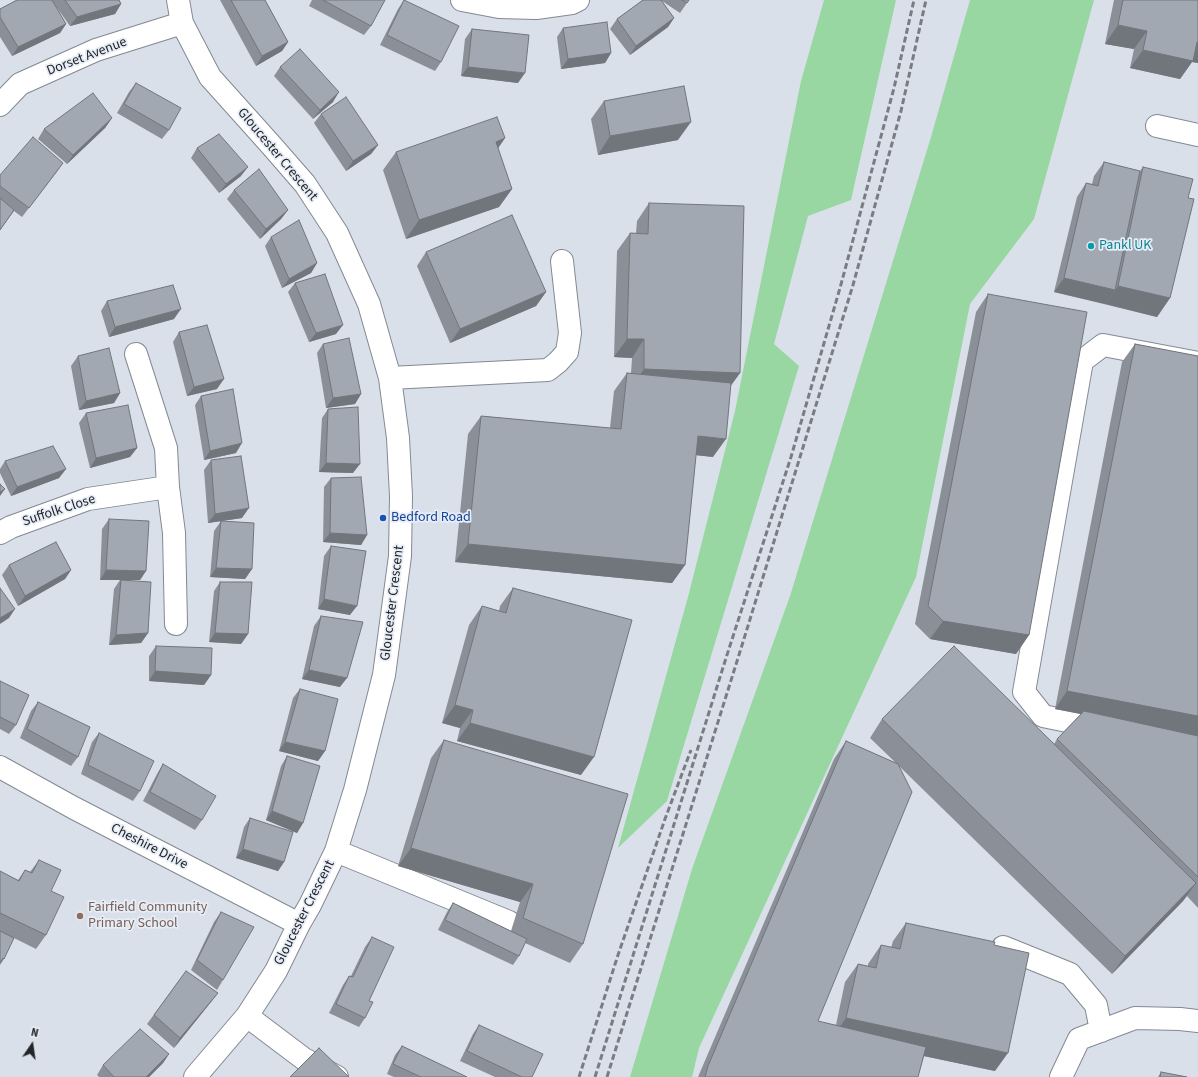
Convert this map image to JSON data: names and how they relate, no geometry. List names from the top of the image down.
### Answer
{
  "streets": {
    "street": [
      "Dorset Avenue",
      "Gloucester Crescent",
      "Suffolk Close",
      "Cheshire Drive"
    ]
  },
  "crossings": [
    ["Dorset Avenue", "Gloucester Crescent"],
    ["Gloucester Crescent", "Cheshire Drive"]
  ],
  "places": ["Pankl UK", "Bedford Road", "Fairfield Community Primary School"],
  "north": "top"
}
